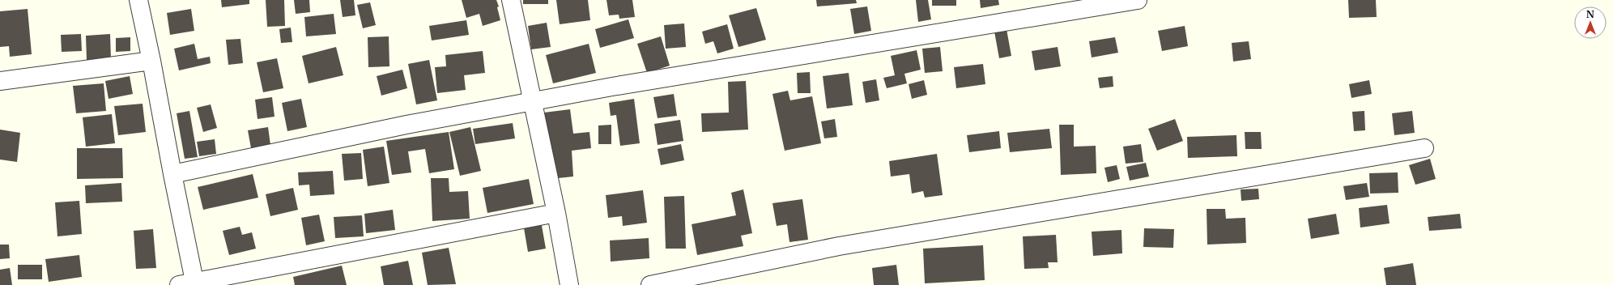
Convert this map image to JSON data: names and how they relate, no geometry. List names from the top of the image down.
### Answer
{
  "north": "top"
}
